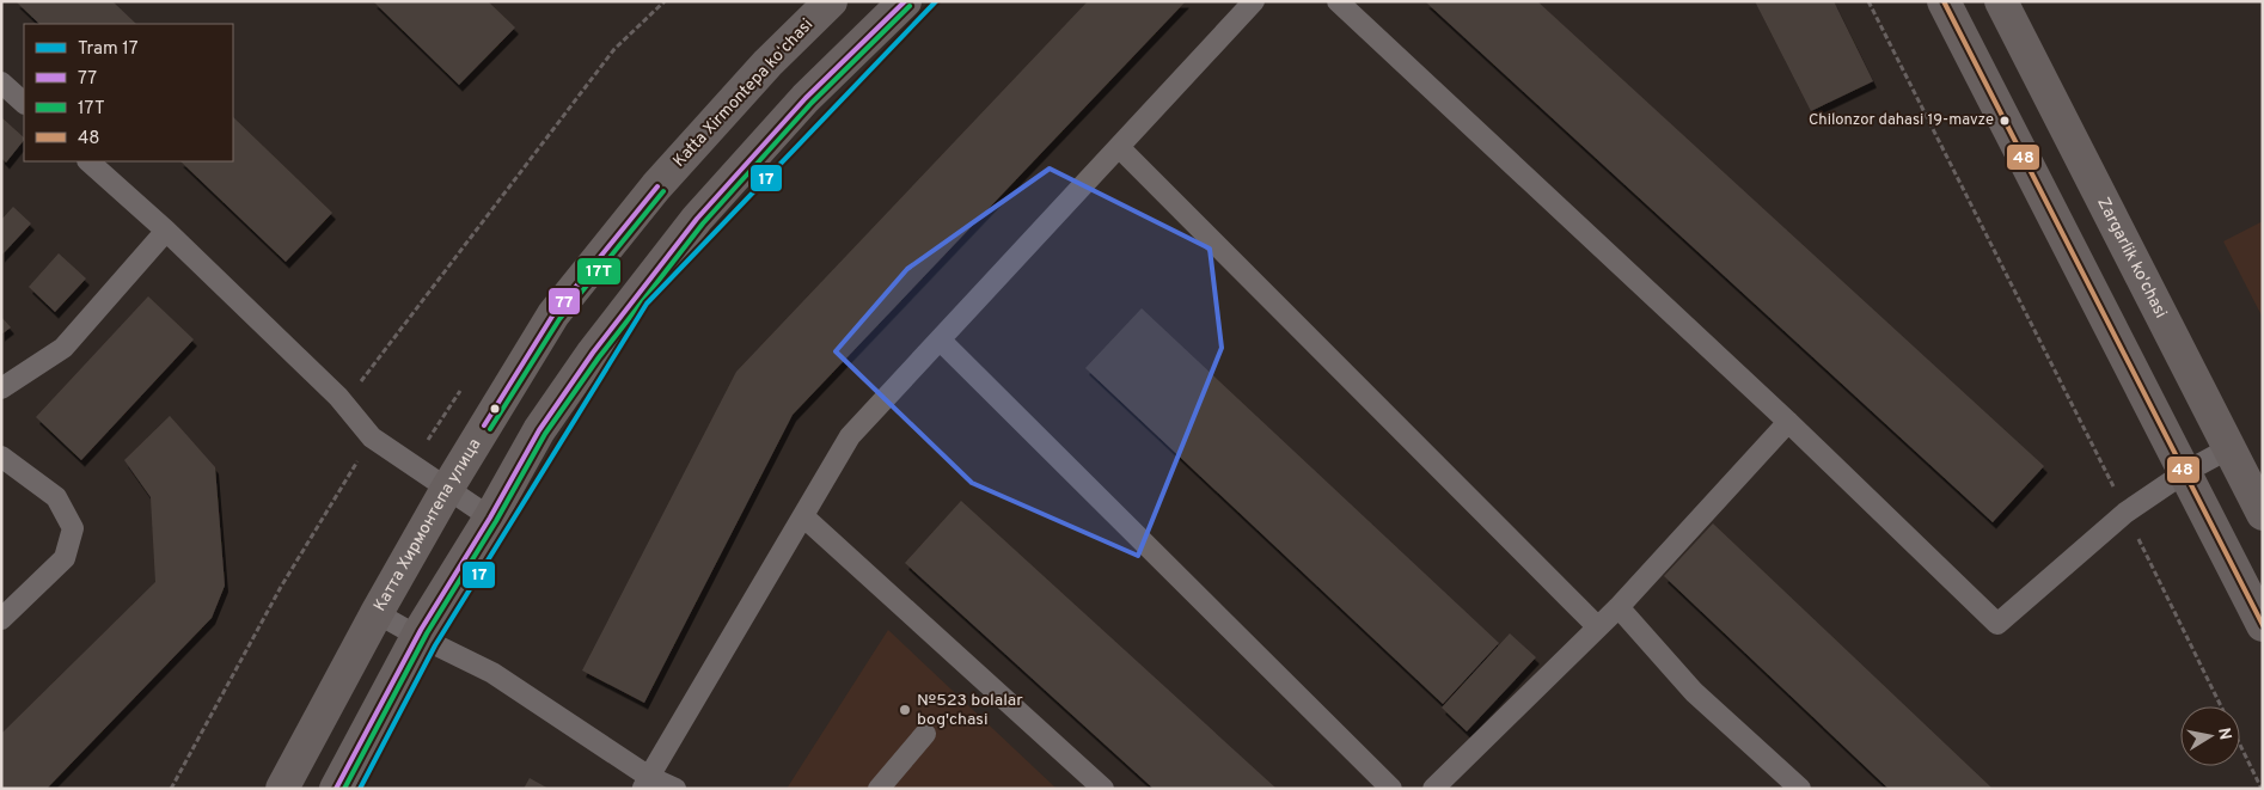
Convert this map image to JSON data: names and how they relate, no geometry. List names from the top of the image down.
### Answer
{
  "streets": {
    "main road": ["Katta Xirmontepa koʻchasi", "Zargarlik ko'chasi", "Катта Хирмонтепа улица"]
  },
  "crossings": [
    ["Katta Xirmontepa koʻchasi", "Катта Хирмонтепа улица"]
  ],
  "places": ["Chilonzor dahasi 19-mavze", "№523 bolalar bog'chasi"],
  "lines": [
    "tram line 17",
    "transit line 77",
    "transit line 48",
    "transit line 17T"
  ],
  "legend": [
    "Tram 17",
    "77",
    "17T",
    "48"
  ],
  "north": "right"
}
